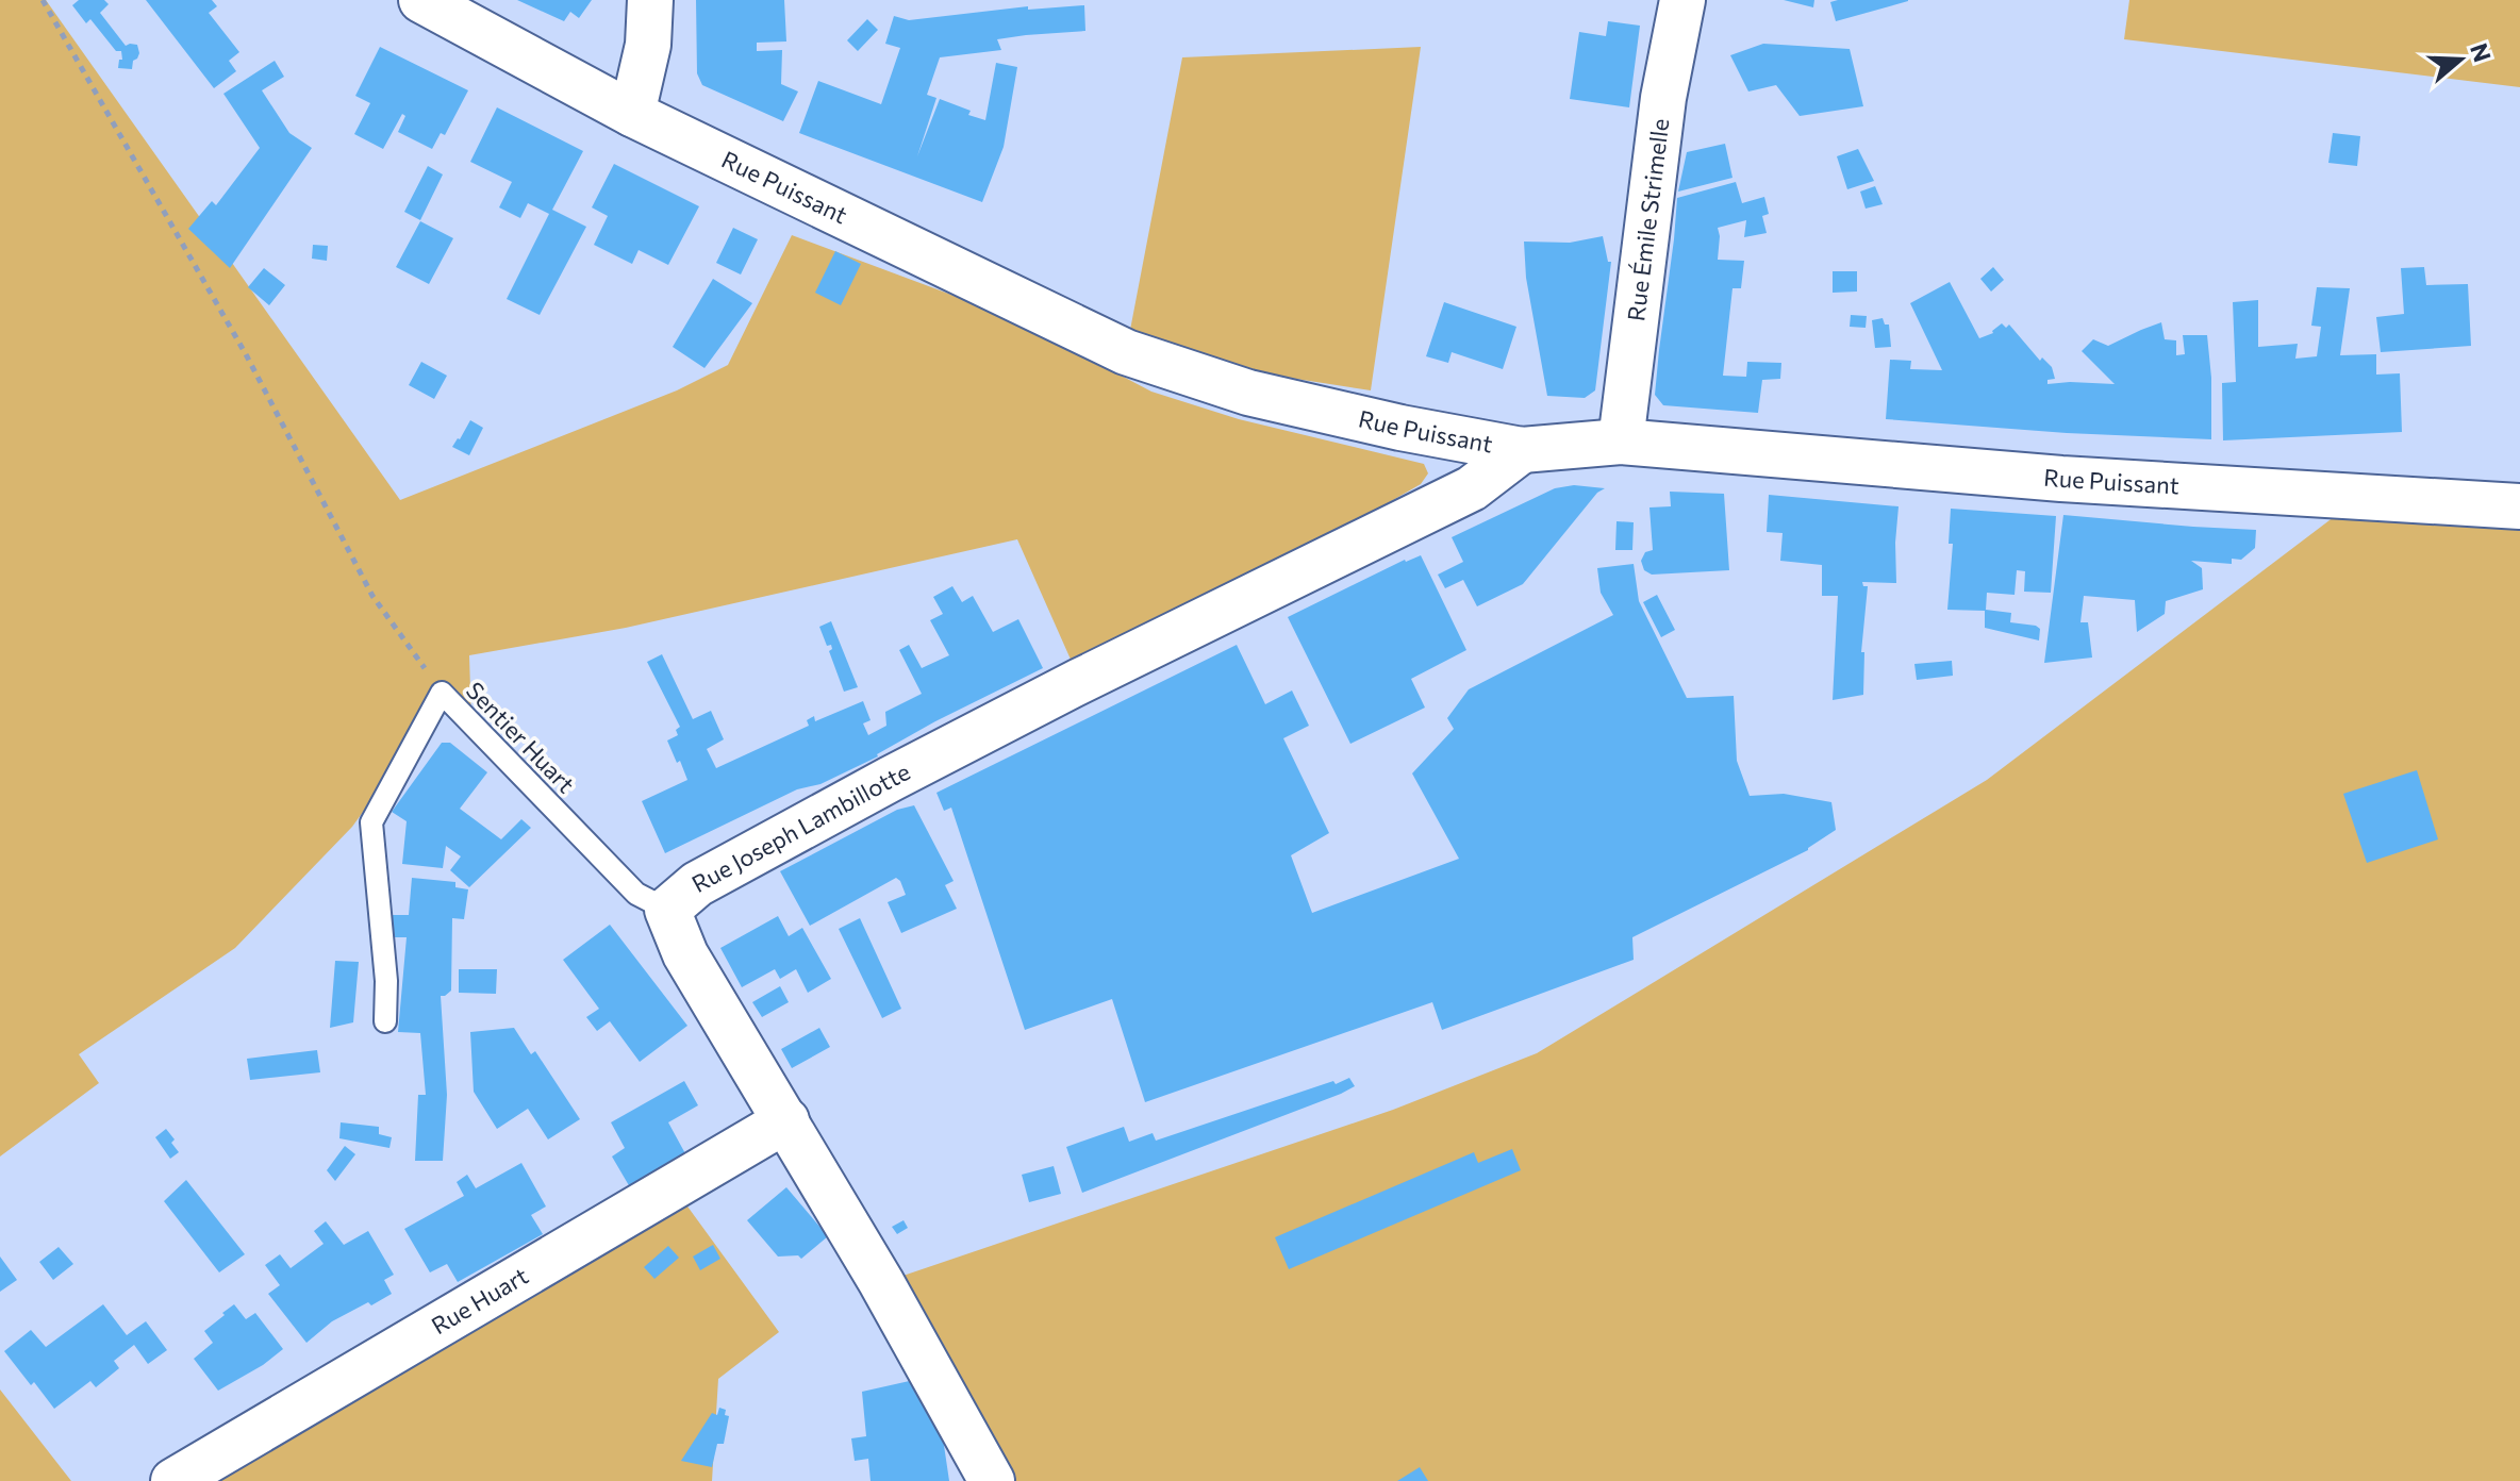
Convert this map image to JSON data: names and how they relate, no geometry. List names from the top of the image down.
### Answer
{
  "streets": {
    "street": [
      "Rue Puissant",
      "Rue Émile Strimelle",
      "Rue Joseph Lambillotte",
      "Rue Huart"
    ],
    "lane": ["Sentier Huart"]
  },
  "crossings": [
    ["Rue Puissant", "Rue Émile Strimelle"],
    ["Rue Puissant", "Rue Joseph Lambillotte"],
    ["Sentier Huart", "Rue Joseph Lambillotte"]
  ],
  "north": "right"
}
